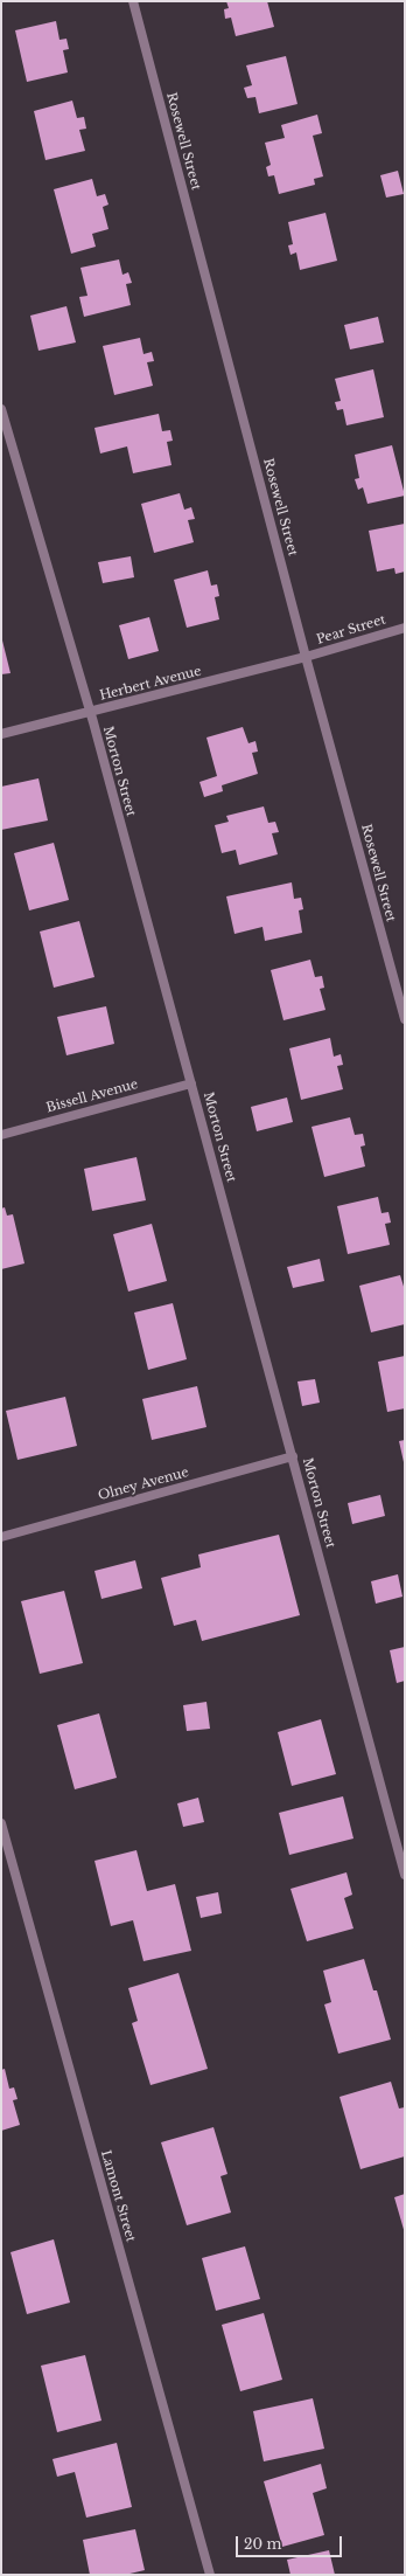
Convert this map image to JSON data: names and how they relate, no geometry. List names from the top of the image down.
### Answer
{
  "streets": {
    "street": [
      "Rosewell Street",
      "Pear Street",
      "Herbert Avenue",
      "Morton Street",
      "Bissell Avenue",
      "Olney Avenue",
      "Lamont Street"
    ]
  },
  "crossings": [
    ["Rosewell Street", "Pear Street"],
    ["Rosewell Street", "Herbert Avenue"],
    ["Pear Street", "Herbert Avenue"],
    ["Herbert Avenue", "Morton Street"],
    ["Morton Street", "Bissell Avenue"],
    ["Morton Street", "Olney Avenue"]
  ],
  "scale_bar": "20 m"
}
